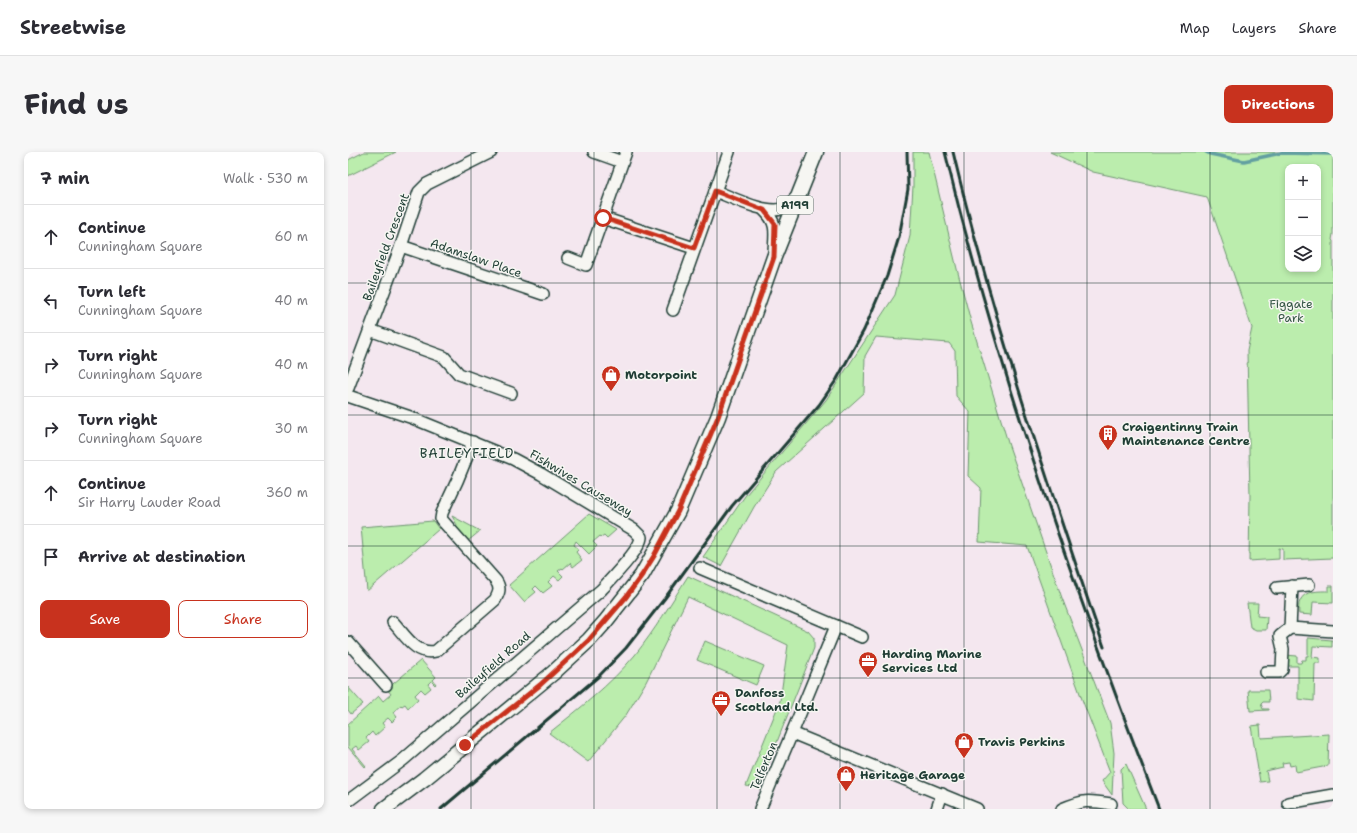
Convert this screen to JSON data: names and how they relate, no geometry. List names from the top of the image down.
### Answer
{
  "streets": {
    "main road": ["A199"],
    "street": [
      "Baileyfield Crescent",
      "Adamslaw Place",
      "Fishwives Causeway",
      "Baileyfield Road",
      "Telferton"
    ]
  },
  "crossings": [
    ["Baileyfield Crescent", "Adamslaw Place"],
    ["Fishwives Causeway", "Baileyfield Road"]
  ],
  "districts": ["BAILEYFIELD"],
  "parks": ["Figgate Park"],
  "places": {
    "shop": ["Motorpoint", "Travis Perkins", "Heritage Garage"],
    "building": ["Craigentinny Train Maintenance Centre"],
    "office": ["Harding Marine Services Ltd", "Danfoss Scotland Ltd."]
  },
  "page": {
    "header": "Streetwise",
    "nav": ["Map", "Layers", "Share"],
    "title": "Find us",
    "buttons": [
      "Directions",
      ["Save", "Share"]
    ],
    "heading": ["7 min", "Walk · 530 m"],
    "map_buttons": ["+", "−"],
    "list": [
      ["Continue", "Cunningham Square", "60 m"],
      ["Turn left", "Cunningham Square", "40 m"],
      ["Turn right", "Cunningham Square", "40 m"],
      ["Turn right", "Cunningham Square", "30 m"],
      ["Continue", "Sir Harry Lauder Road", "360 m"],
      "Arrive at destination"
    ]
  }
}
